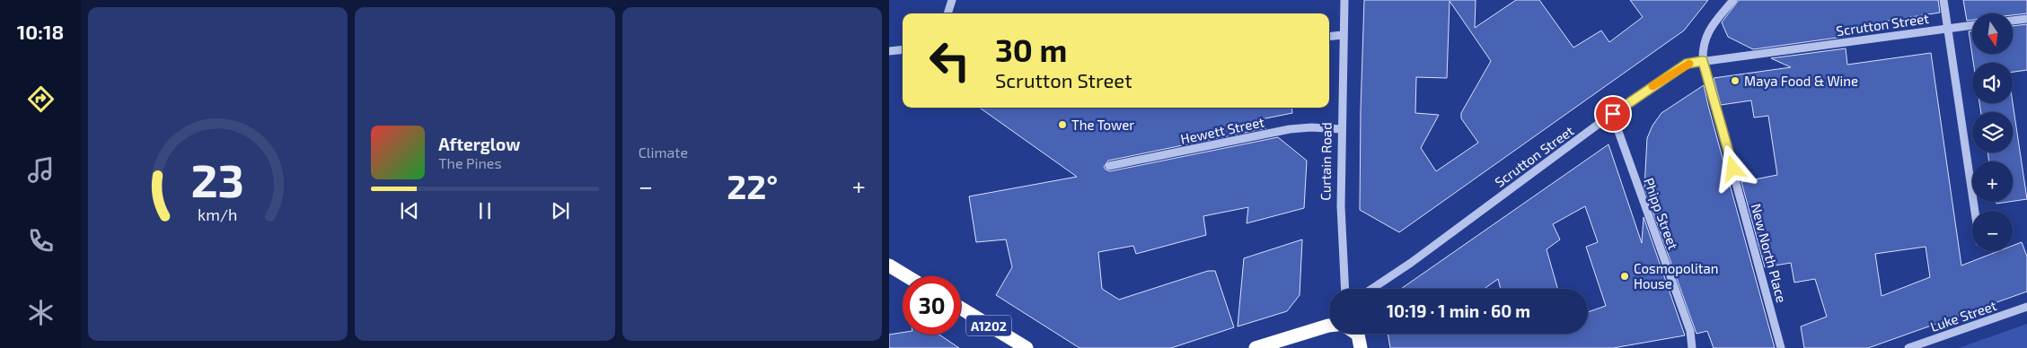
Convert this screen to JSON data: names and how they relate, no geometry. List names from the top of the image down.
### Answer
{
  "streets": {
    "highway": ["A1202"],
    "street": [
      "Scrutton Street",
      "Hewett Street",
      "Curtain Road",
      "Phipp Street",
      "New North Place",
      "Luke Street"
    ]
  },
  "crossings": [
    ["Scrutton Street", "Phipp Street"],
    ["Scrutton Street", "New North Place"],
    ["Hewett Street", "Curtain Road"]
  ],
  "places": ["Maya Food & Wine", "The Tower", "Cosmopolitan House"],
  "north": "bottom",
  "page": {
    "tabs": "10:18",
    "tile": "Climate",
    "map_buttons": ["+", "−"],
    "turn": ["30 m", "Scrutton Street"],
    "song": ["Afterglow", "The Pines"],
    "heat": ["−", "22°", "+"],
    "limit": "30",
    "trip": "10:19 · 1 min · 60 m",
    "gauge": ["23", "km/h"]
  }
}
